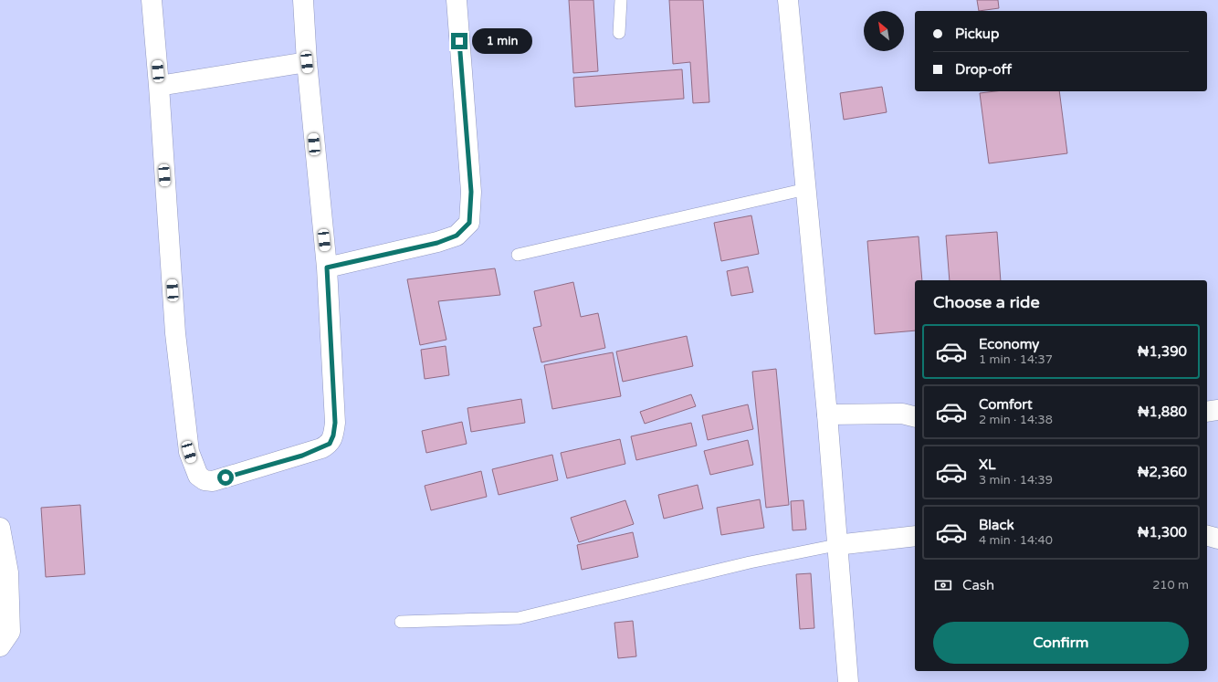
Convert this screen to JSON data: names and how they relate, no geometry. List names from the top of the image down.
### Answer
{
  "north": "top left",
  "page": {
    "banner": ["Pickup", "Drop-off"],
    "bubble": "1 min",
    "heading": "Choose a ride",
    "list": [
      {
        "name": "Economy",
        "note": "1 min · 14:37",
        "value": "₦1,390"
      },
      {
        "name": "Comfort",
        "note": "2 min · 14:38",
        "value": "₦1,880"
      },
      {
        "name": "XL",
        "note": "3 min · 14:39",
        "value": "₦2,360"
      },
      {
        "name": "Black",
        "note": "4 min · 14:40",
        "value": "₦1,300"
      }
    ],
    "pay": ["Cash", "210 m"],
    "buttons": "Confirm"
  }
}
